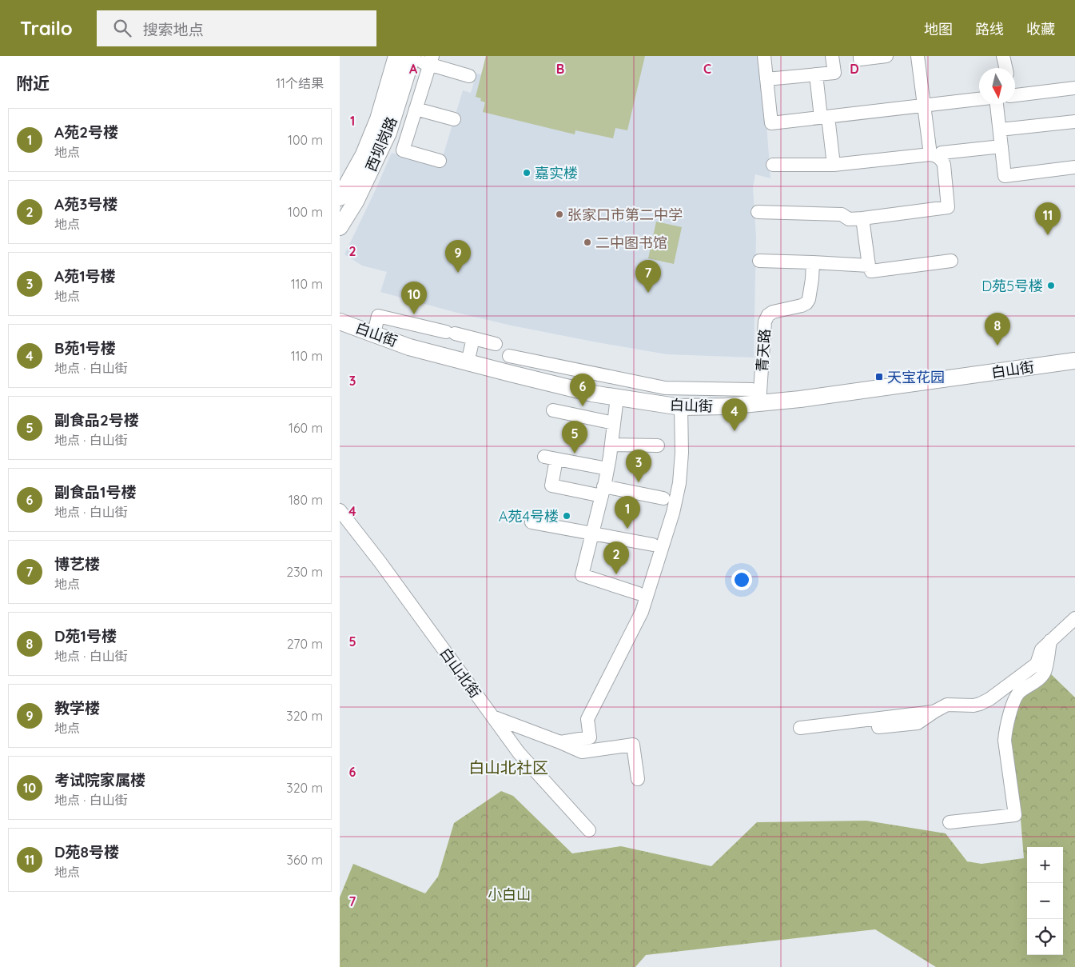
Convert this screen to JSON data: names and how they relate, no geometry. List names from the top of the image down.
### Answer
{
  "streets": {
    "main road": ["西坝岗路", "白山街"],
    "street": ["青天路", "白山北街"]
  },
  "crossings": [
    ["白山街", "青天路"]
  ],
  "districts": ["白山北社区"],
  "parks": ["小白山"],
  "places": {
    "other": [
      "嘉实楼",
      "张家口市第二中学",
      "二中图书馆",
      "D苑5号楼",
      "A苑4号楼"
    ],
    "transit": ["天宝花园"]
  },
  "north": "bottom",
  "page": {
    "header": "Trailo",
    "search": "搜索地点",
    "nav": ["地图", "路线", "收藏"],
    "heading": ["附近", "11个结果"],
    "list": [
      {
        "mark": "1",
        "name": "A苑2号楼",
        "note": "地点",
        "value": "100 m"
      },
      {
        "mark": "2",
        "name": "A苑3号楼",
        "note": "地点",
        "value": "100 m"
      },
      {
        "mark": "3",
        "name": "A苑1号楼",
        "note": "地点",
        "value": "110 m"
      },
      {
        "mark": "4",
        "name": "B苑1号楼",
        "note": "地点 · 白山街",
        "value": "110 m"
      },
      {
        "mark": "5",
        "name": "副食品2号楼",
        "note": "地点 · 白山街",
        "value": "160 m"
      },
      {
        "mark": "6",
        "name": "副食品1号楼",
        "note": "地点 · 白山街",
        "value": "180 m"
      },
      {
        "mark": "7",
        "name": "博艺楼",
        "note": "地点",
        "value": "230 m"
      },
      {
        "mark": "8",
        "name": "D苑1号楼",
        "note": "地点 · 白山街",
        "value": "270 m"
      },
      {
        "mark": "9",
        "name": "教学楼",
        "note": "地点",
        "value": "320 m"
      },
      {
        "mark": "10",
        "name": "考试院家属楼",
        "note": "地点 · 白山街",
        "value": "320 m"
      },
      {
        "mark": "11",
        "name": "D苑8号楼",
        "note": "地点",
        "value": "360 m"
      }
    ],
    "pins": [
      "11",
      "9",
      "7",
      "10",
      "8",
      "6",
      "4",
      "5",
      "3",
      "1",
      "2"
    ],
    "map_buttons": ["+", "−"]
  },
  "grid": {
    "columns": [
      "A",
      "B",
      "C",
      "D"
    ],
    "rows": [
      "1",
      "2",
      "3",
      "4",
      "5",
      "6",
      "7"
    ]
  }
}
